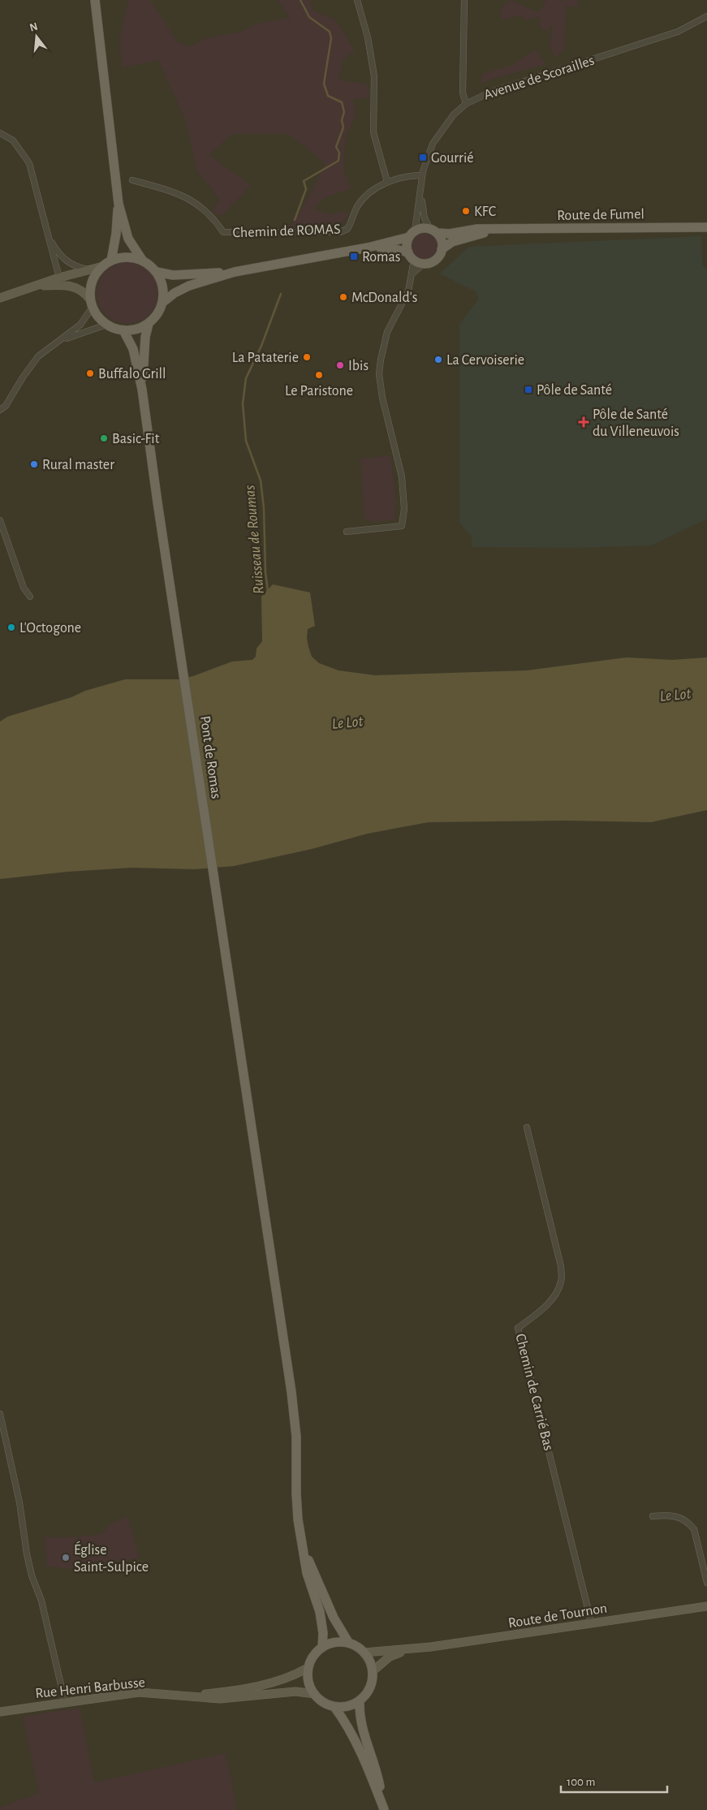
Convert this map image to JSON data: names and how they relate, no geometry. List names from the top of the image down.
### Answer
{
  "streets": {
    "main road": [
      "Route de Fumel",
      "Pont de Romas",
      "Route de Tournon",
      "Rue Henri Barbusse"
    ],
    "street": ["Avenue de Scorailles", "Chemin de ROMAS", "Chemin de Carrié Bas"]
  },
  "crossings": [
    ["Avenue de Scorailles", "Route de Fumel"],
    ["Avenue de Scorailles", "Chemin de ROMAS"],
    ["Chemin de Carrié Bas", "Route de Tournon"]
  ],
  "water": ["Ruisseau de Roumas", "Le Lot"],
  "places": {
    "transit": ["Gourrié", "Romas", "Pôle de Santé"],
    "other": [
      "KFC",
      "McDonald's",
      "La Pataterie",
      "La Cervoiserie",
      "Ibis",
      "Buffalo Grill",
      "Le Paristone",
      "Basic-Fit",
      "Rural master",
      "L'Octogone",
      "Église Saint-Sulpice"
    ],
    "health": ["Pôle de Santé du Villeneuvois"]
  },
  "scale_bar": "100 m",
  "north": "top"
}
